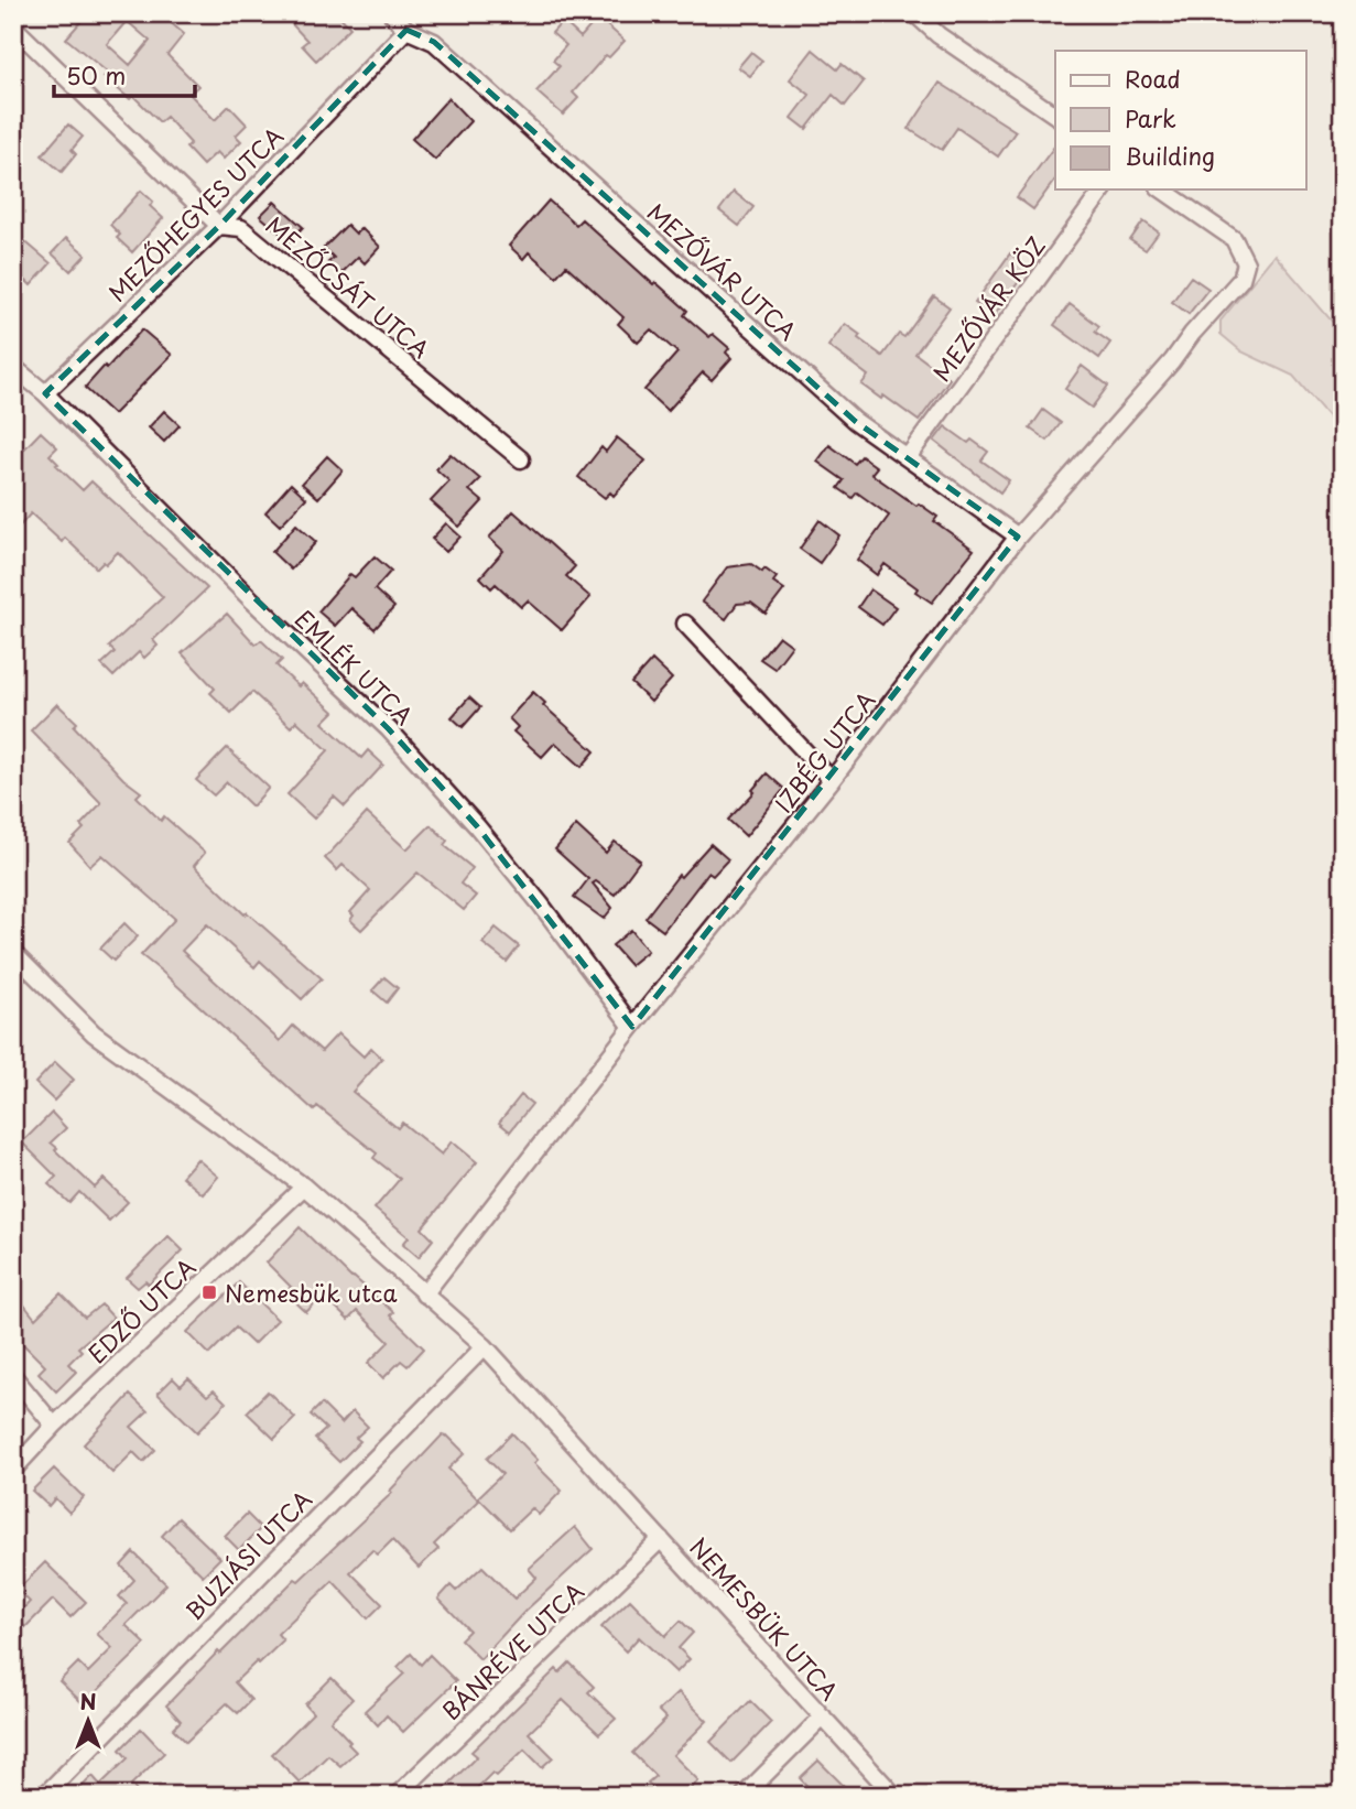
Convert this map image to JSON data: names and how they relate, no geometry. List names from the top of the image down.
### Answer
{
  "streets": {
    "street": [
      "MEZŐHEGYES UTCA",
      "MEZŐVÁR UTCA",
      "MEZŐCSÁT UTCA",
      "MEZŐVÁR KÖZ",
      "EMLÉK UTCA",
      "IZBÉG UTCA",
      "EDZŐ UTCA",
      "BUZIÁSI UTCA",
      "NEMESBÜK UTCA",
      "BÁNRÉVE UTCA"
    ]
  },
  "crossings": [
    ["MEZŐHEGYES UTCA", "MEZŐVÁR UTCA"],
    ["MEZŐHEGYES UTCA", "MEZŐCSÁT UTCA"],
    ["MEZŐHEGYES UTCA", "EMLÉK UTCA"],
    ["MEZŐVÁR UTCA", "MEZŐVÁR KÖZ"],
    ["MEZŐVÁR UTCA", "IZBÉG UTCA"],
    ["EMLÉK UTCA", "IZBÉG UTCA"],
    ["IZBÉG UTCA", "NEMESBÜK UTCA"],
    ["EDZŐ UTCA", "NEMESBÜK UTCA"],
    ["BUZIÁSI UTCA", "NEMESBÜK UTCA"],
    ["NEMESBÜK UTCA", "BÁNRÉVE UTCA"]
  ],
  "places": {
    "transit": ["Nemesbük utca"]
  },
  "legend": ["Road", "Park", "Building"],
  "scale_bar": "50 m",
  "north": "top"
}
